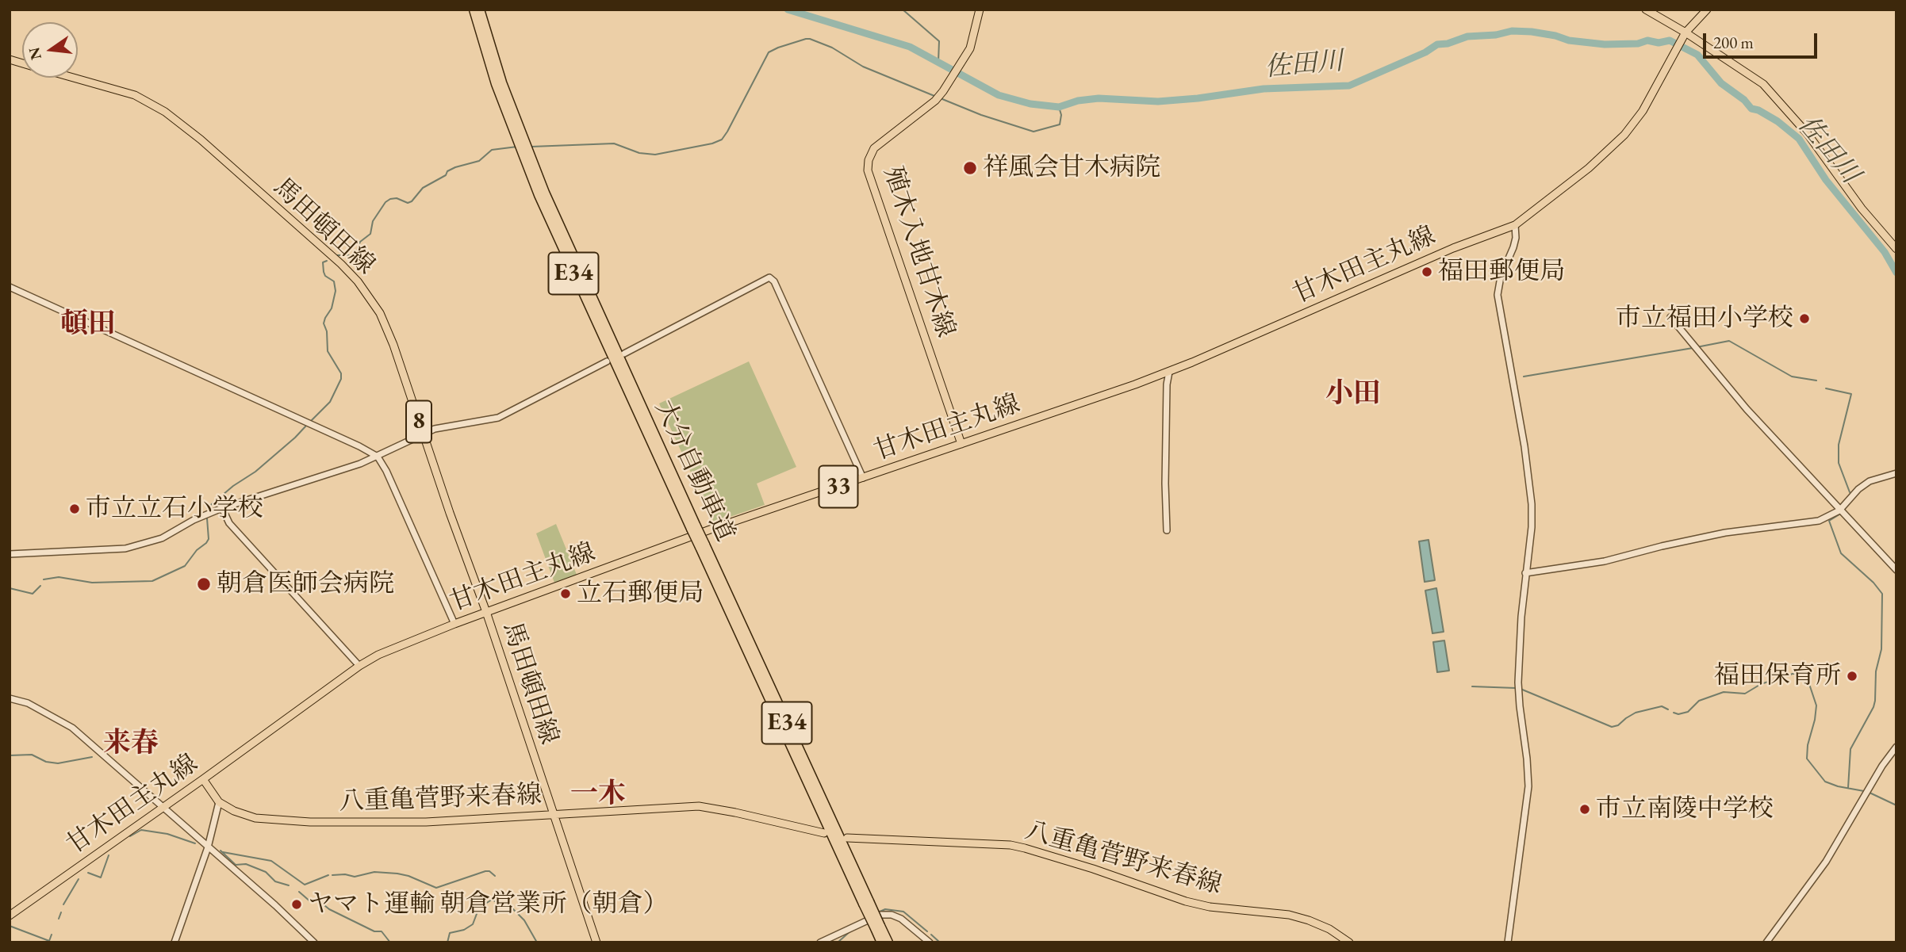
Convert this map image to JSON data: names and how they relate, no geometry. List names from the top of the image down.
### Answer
{
  "streets": {
    "highway": ["E34", "大分自動車道"],
    "main road": [
      "馬田頓田線",
      "殖木入地甘木線",
      "甘木田主丸線",
      "8",
      "33",
      "八重亀菅野来春線"
    ]
  },
  "crossings": [
    ["馬田頓田線", "甘木田主丸線"],
    ["馬田頓田線", "八重亀菅野来春線"],
    ["殖木入地甘木線", "甘木田主丸線"],
    ["甘木田主丸線", "八重亀菅野来春線"]
  ],
  "districts": [
    "頓田",
    "小田",
    "来春",
    "一木"
  ],
  "water": ["佐田川"],
  "places": [
    "祥風会甘木病院",
    "福田郵便局",
    "市立福田小学校",
    "市立立石小学校",
    "朝倉医師会病院",
    "立石郵便局",
    "福田保育所",
    "市立南陵中学校",
    "ヤマト運輸 朝倉営業所（朝倉）"
  ],
  "scale_bar": "200 m",
  "north": "left"
}
